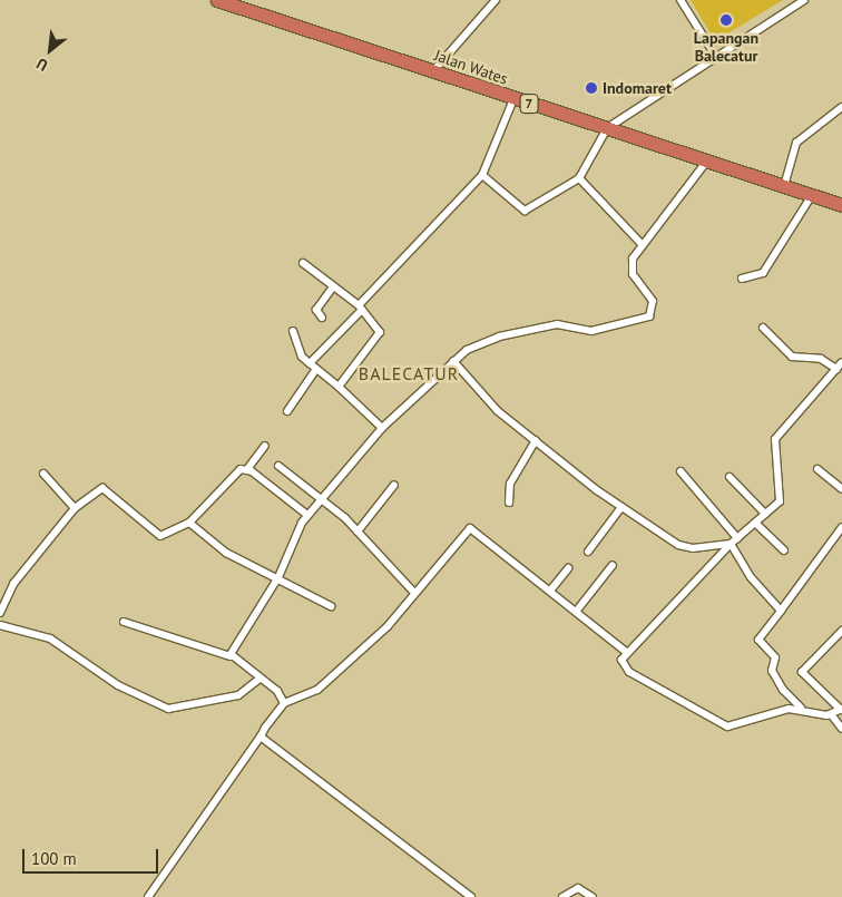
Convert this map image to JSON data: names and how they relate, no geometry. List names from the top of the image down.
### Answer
{
  "streets": {
    "highway": ["Jalan Wates", "7"]
  },
  "districts": ["BALECATUR"],
  "places": ["Lapangan Balecatur", "Indomaret"],
  "scale_bar": "100 m",
  "north": "bottom left"
}
